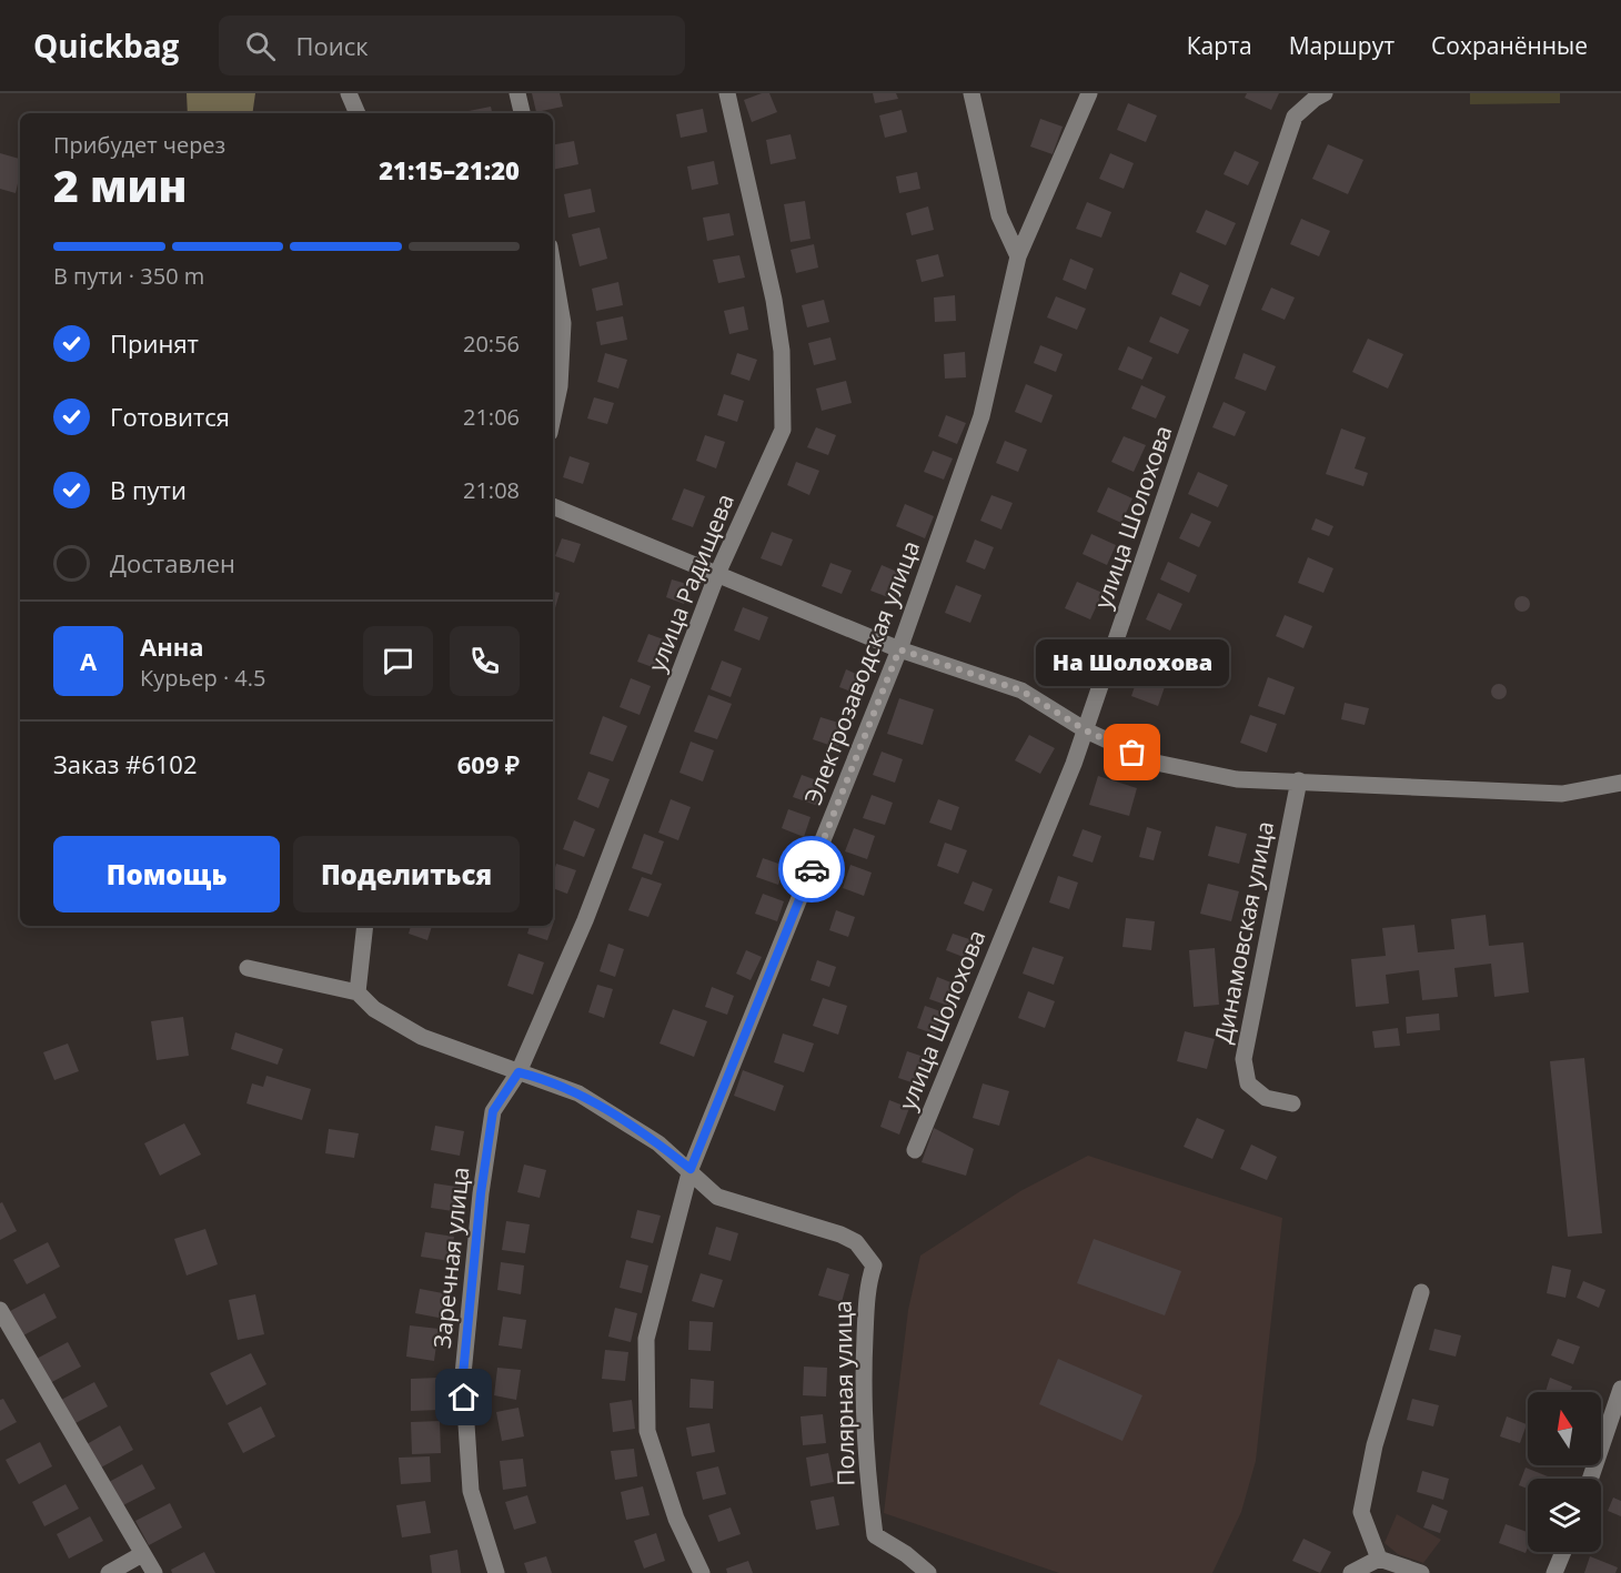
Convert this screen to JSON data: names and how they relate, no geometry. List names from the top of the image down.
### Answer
{
  "streets": {
    "street": [
      "улица Шолохова",
      "улица Радищева",
      "Электрозаводская улица",
      "Динамовская улица",
      "Заречная улица",
      "Полярная улица"
    ]
  },
  "crossings": [
    ["улица Радищева", "Заречная улица"],
    ["Электрозаводская улица", "Полярная улица"]
  ],
  "places": ["На Шолохова"],
  "north": "top",
  "page": {
    "header": "Quickbag",
    "search": "Поиск",
    "nav": ["Карта", "Маршрут", "Сохранённые"],
    "heading": ["2 мин", "Прибудет через", "21:15–21:20"],
    "panel": [
      "Анна",
      "Курьер · 4.5",
      "Заказ #6102",
      "609 ₽"
    ],
    "bar": "В пути · 350 m",
    "list": [
      ["Принят", "20:56"],
      ["Готовится", "21:06"],
      ["В пути", "21:08"],
      "Доставлен"
    ],
    "round": "А",
    "bubble": "На Шолохова",
    "buttons": ["Помощь", "Поделиться"]
  }
}
